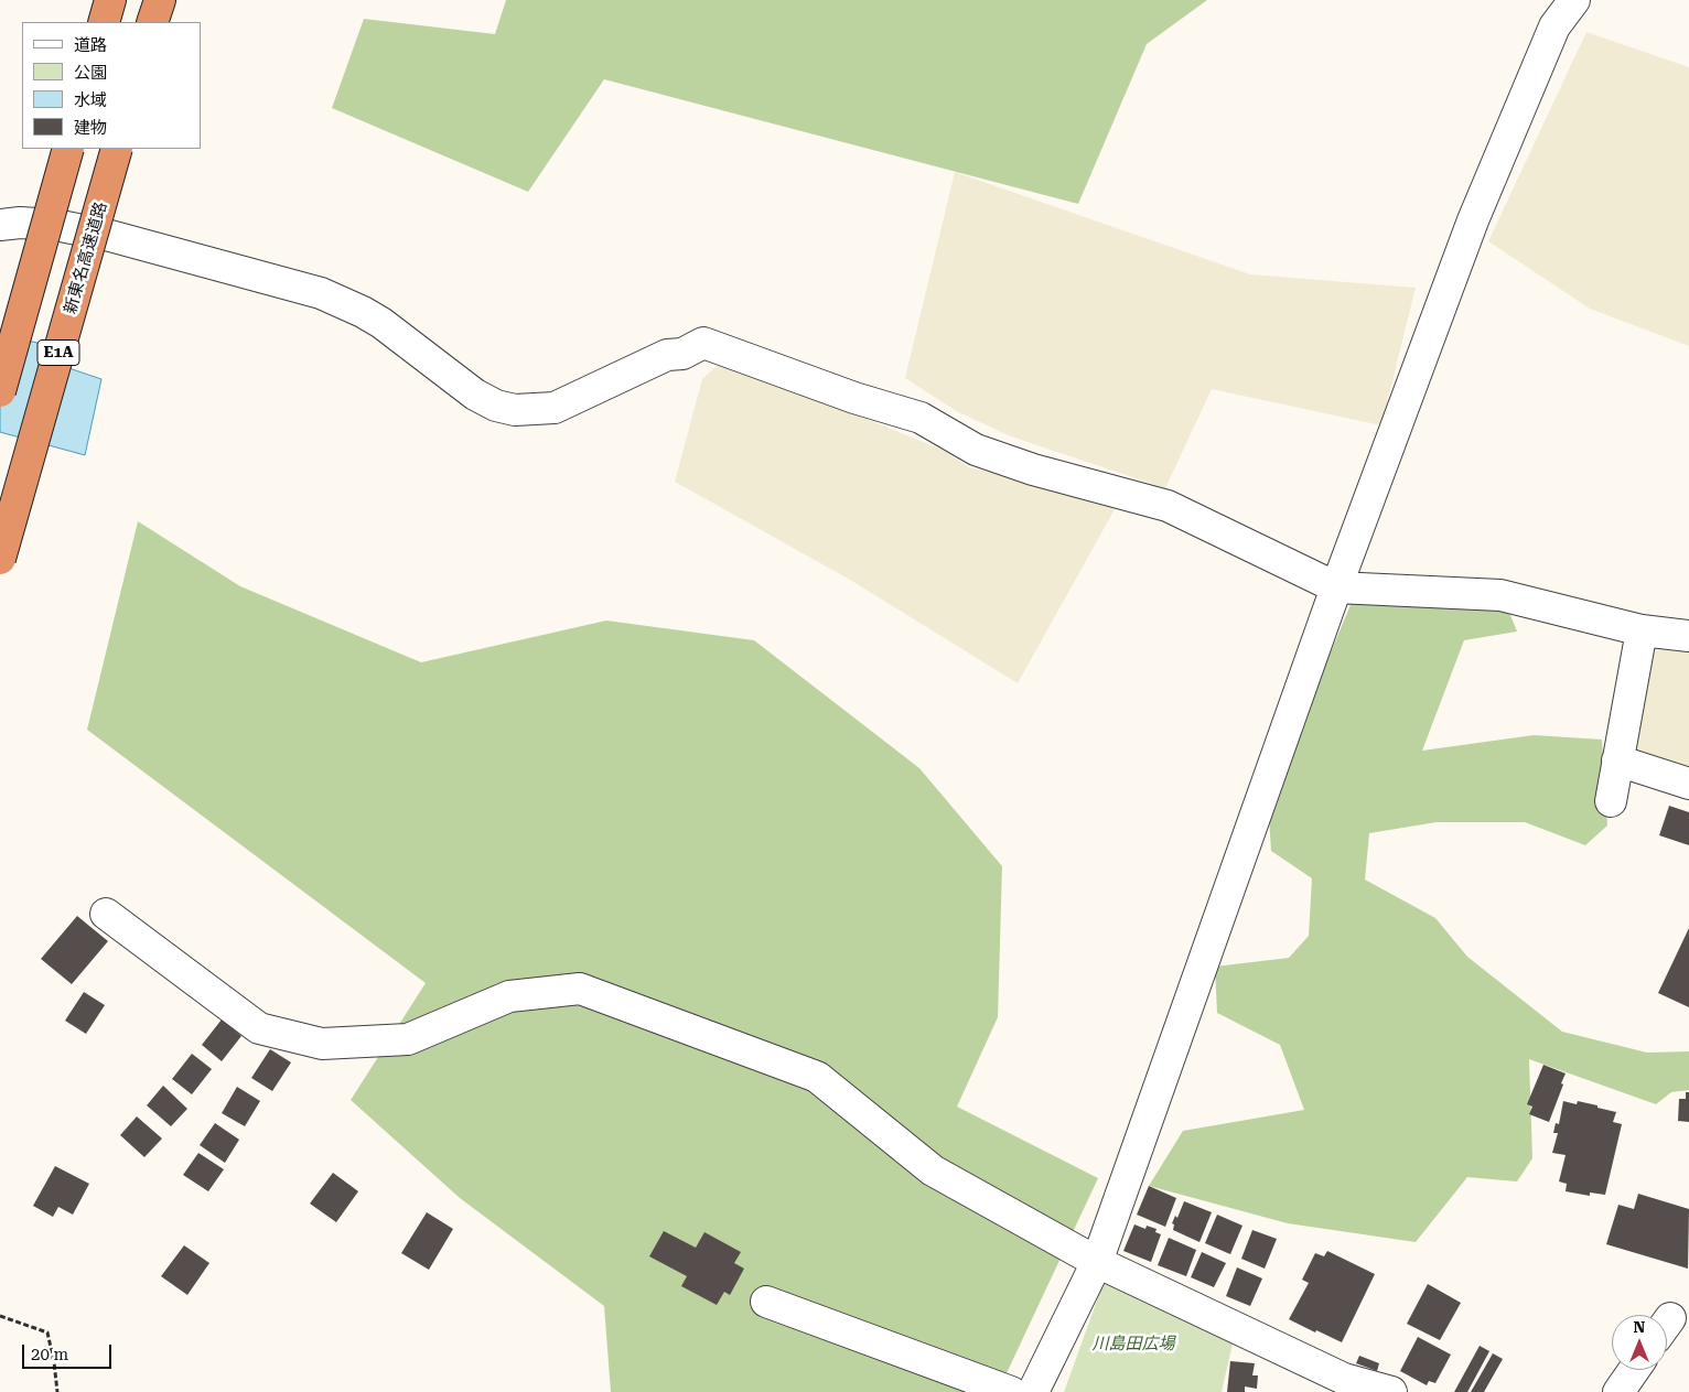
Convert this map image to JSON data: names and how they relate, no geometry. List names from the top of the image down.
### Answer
{
  "streets": {
    "highway": ["新東名高速道路", "E1A"]
  },
  "parks": ["川島田広場"],
  "legend": [
    "道路",
    "公園",
    "水域",
    "建物"
  ],
  "scale_bar": "20 m",
  "north": "top"
}
